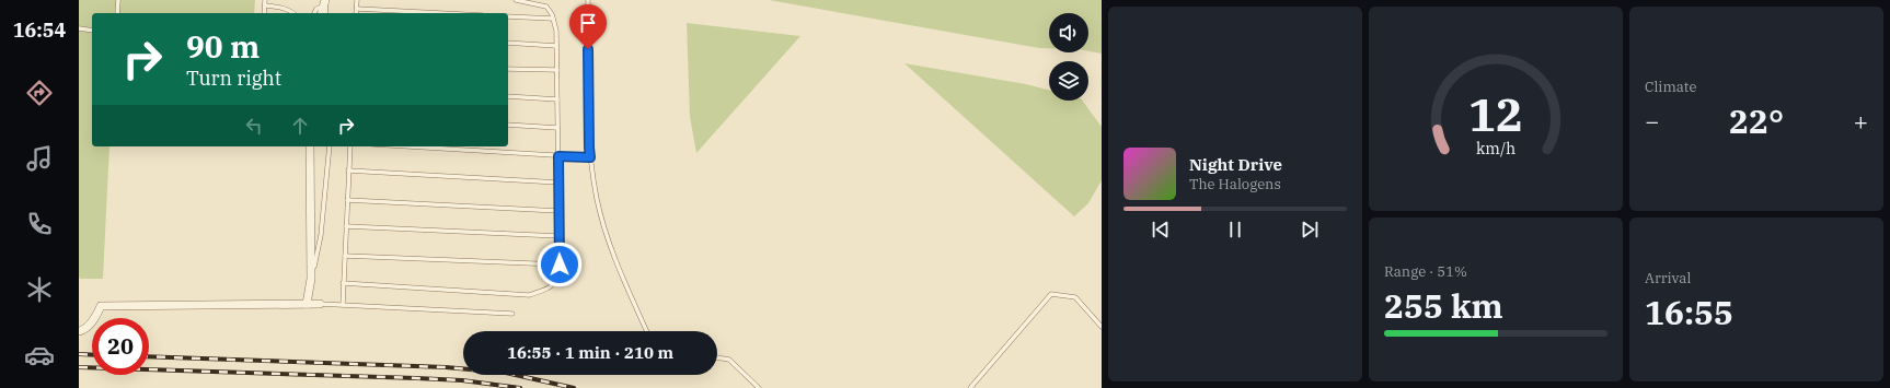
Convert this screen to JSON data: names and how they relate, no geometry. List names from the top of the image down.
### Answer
{
  "page": {
    "tabs": "16:54",
    "tile": [
      "Climate",
      ["Range · 51%", "255 km"],
      ["Arrival", "16:55"]
    ],
    "turn": ["90 m", "Turn right"],
    "heat": ["−", "22°", "+"],
    "song": ["Night Drive", "The Halogens"],
    "limit": "20",
    "trip": "16:55 · 1 min · 210 m",
    "gauge": ["12", "km/h"]
  }
}
